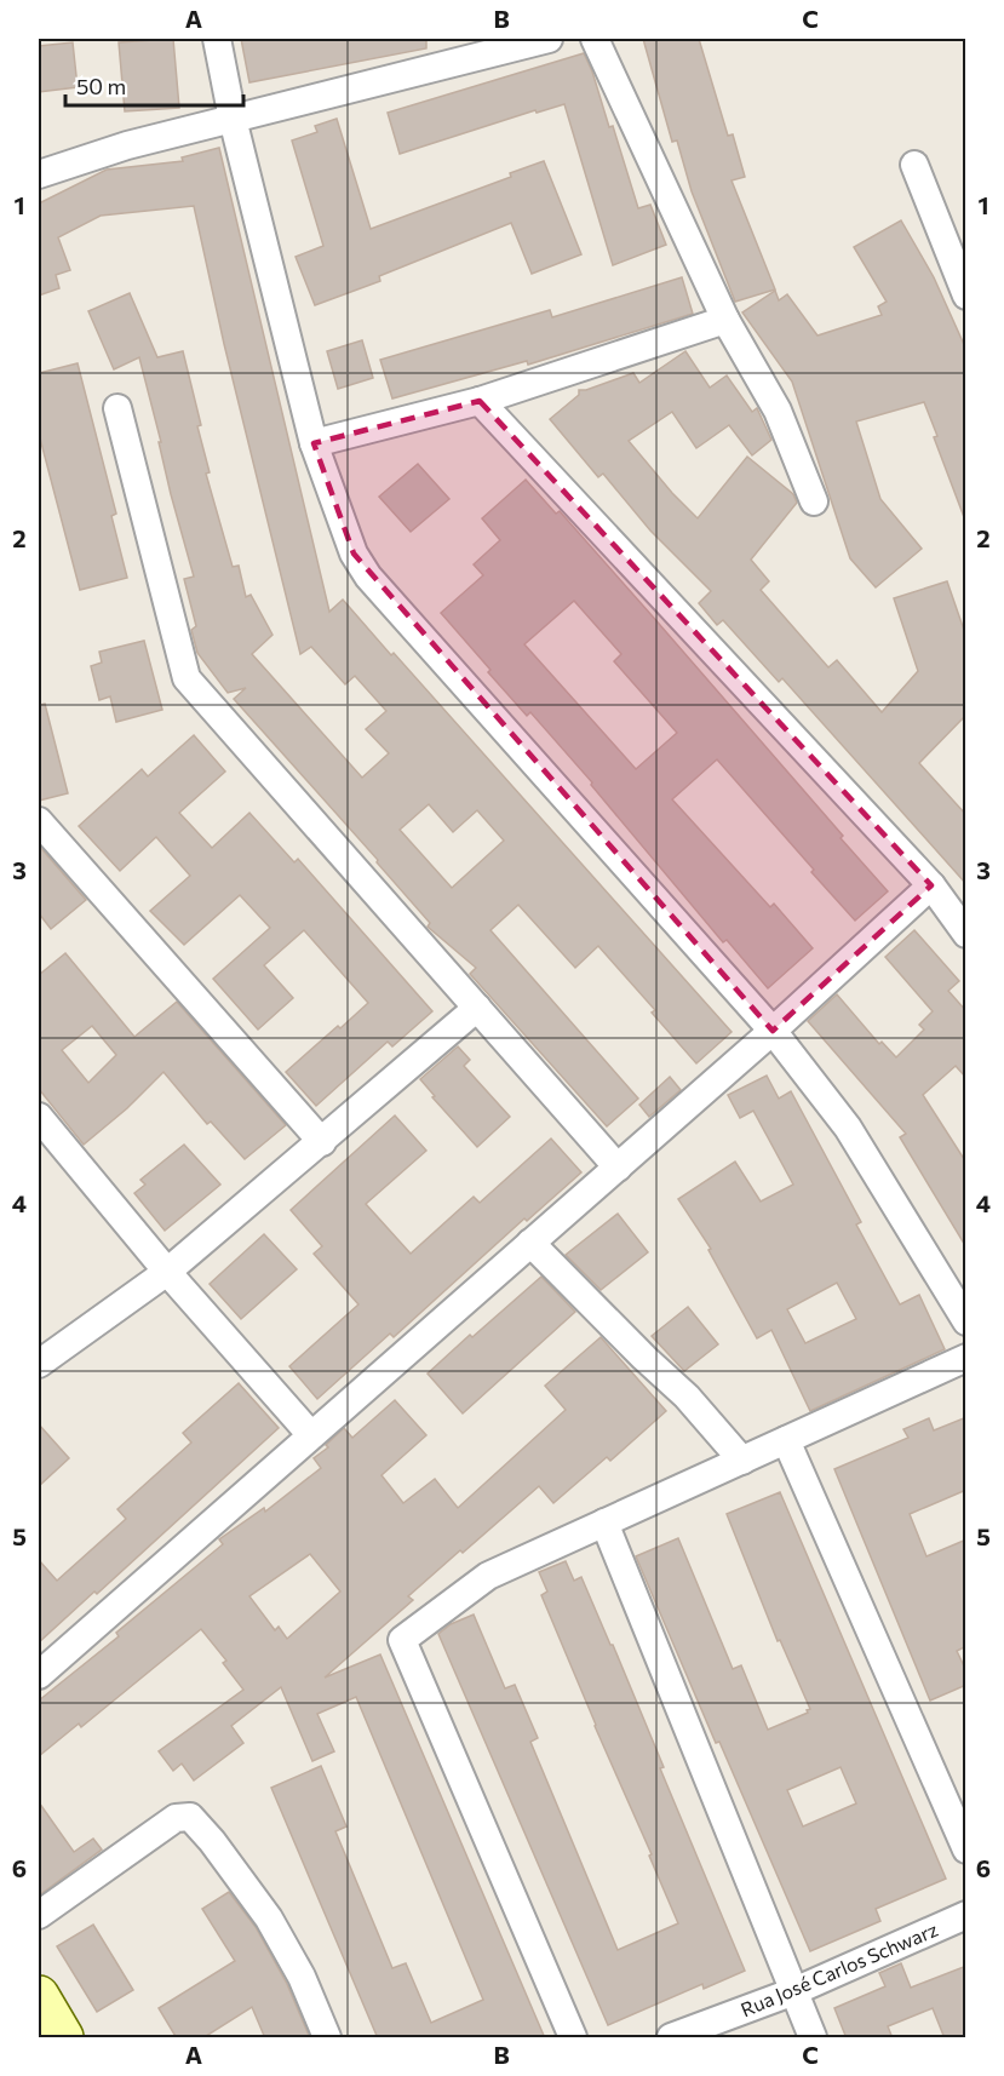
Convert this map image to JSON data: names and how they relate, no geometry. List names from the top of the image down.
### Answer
{
  "streets": {
    "street": ["Rua José Carlos Schwarz"]
  },
  "scale_bar": "50 m",
  "grid": {
    "columns": ["A", "B", "C"],
    "rows": [
      "1",
      "2",
      "3",
      "4",
      "5",
      "6"
    ]
  }
}
